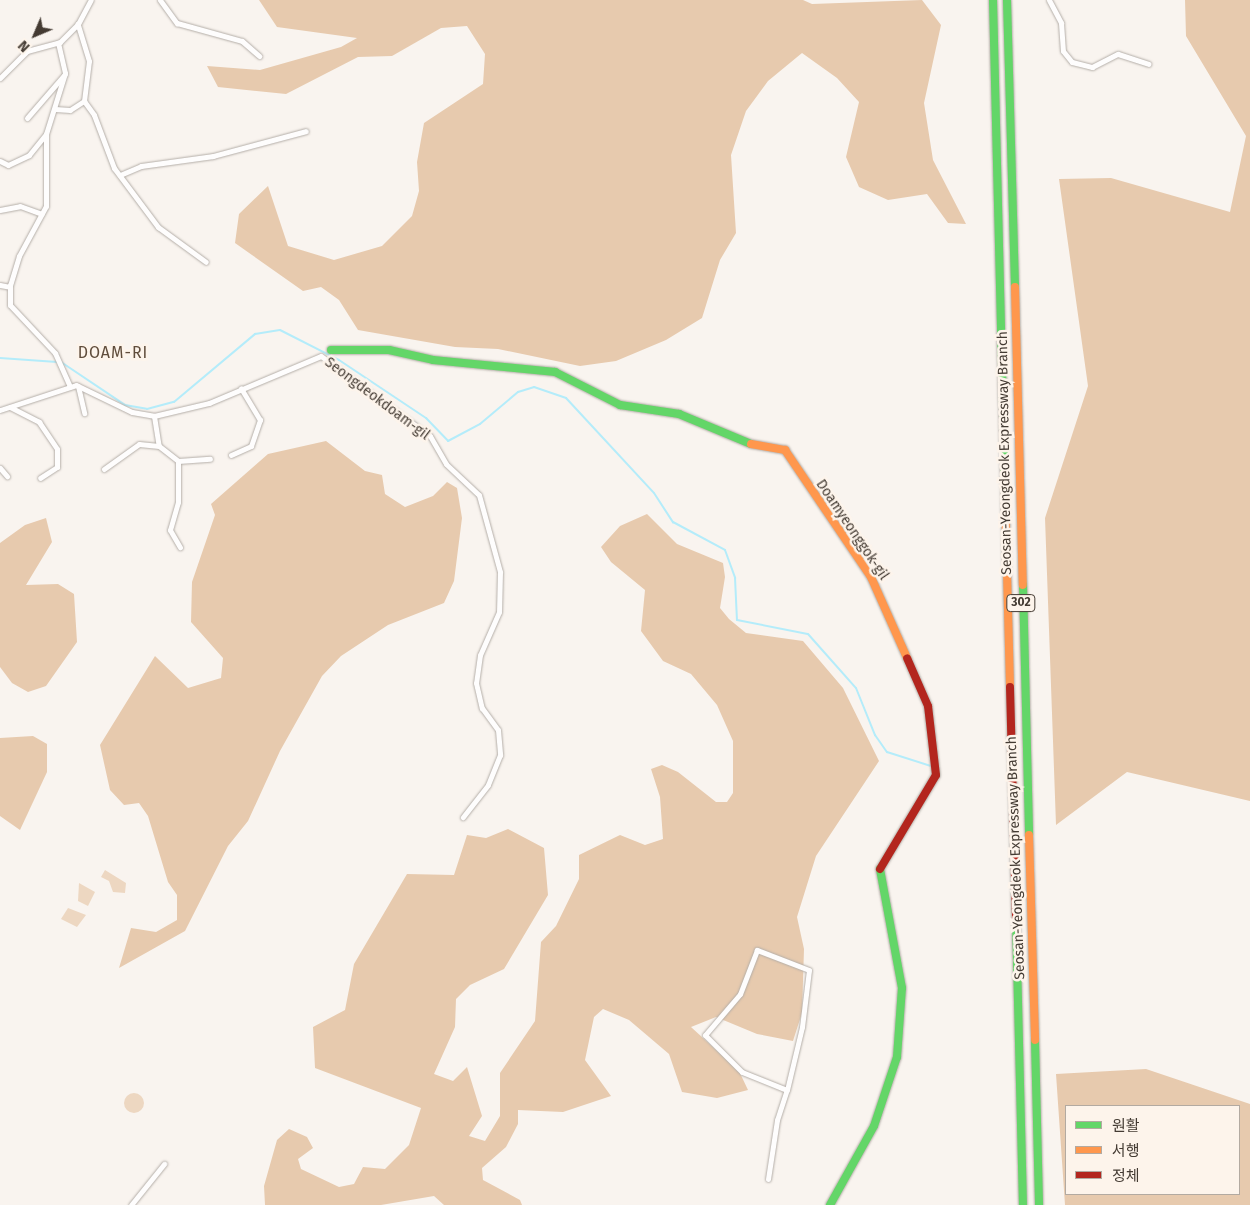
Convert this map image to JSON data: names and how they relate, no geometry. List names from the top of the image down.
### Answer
{
  "streets": {
    "main road": ["Seosan-Yeongdeok Expressway Branch", "Doamyeonggok-gil", "302"],
    "street": ["Seongdeokdoam-gil"]
  },
  "districts": ["DOAM-RI"],
  "legend": ["원활", "서행", "정체"],
  "north": "bottom left"
}
